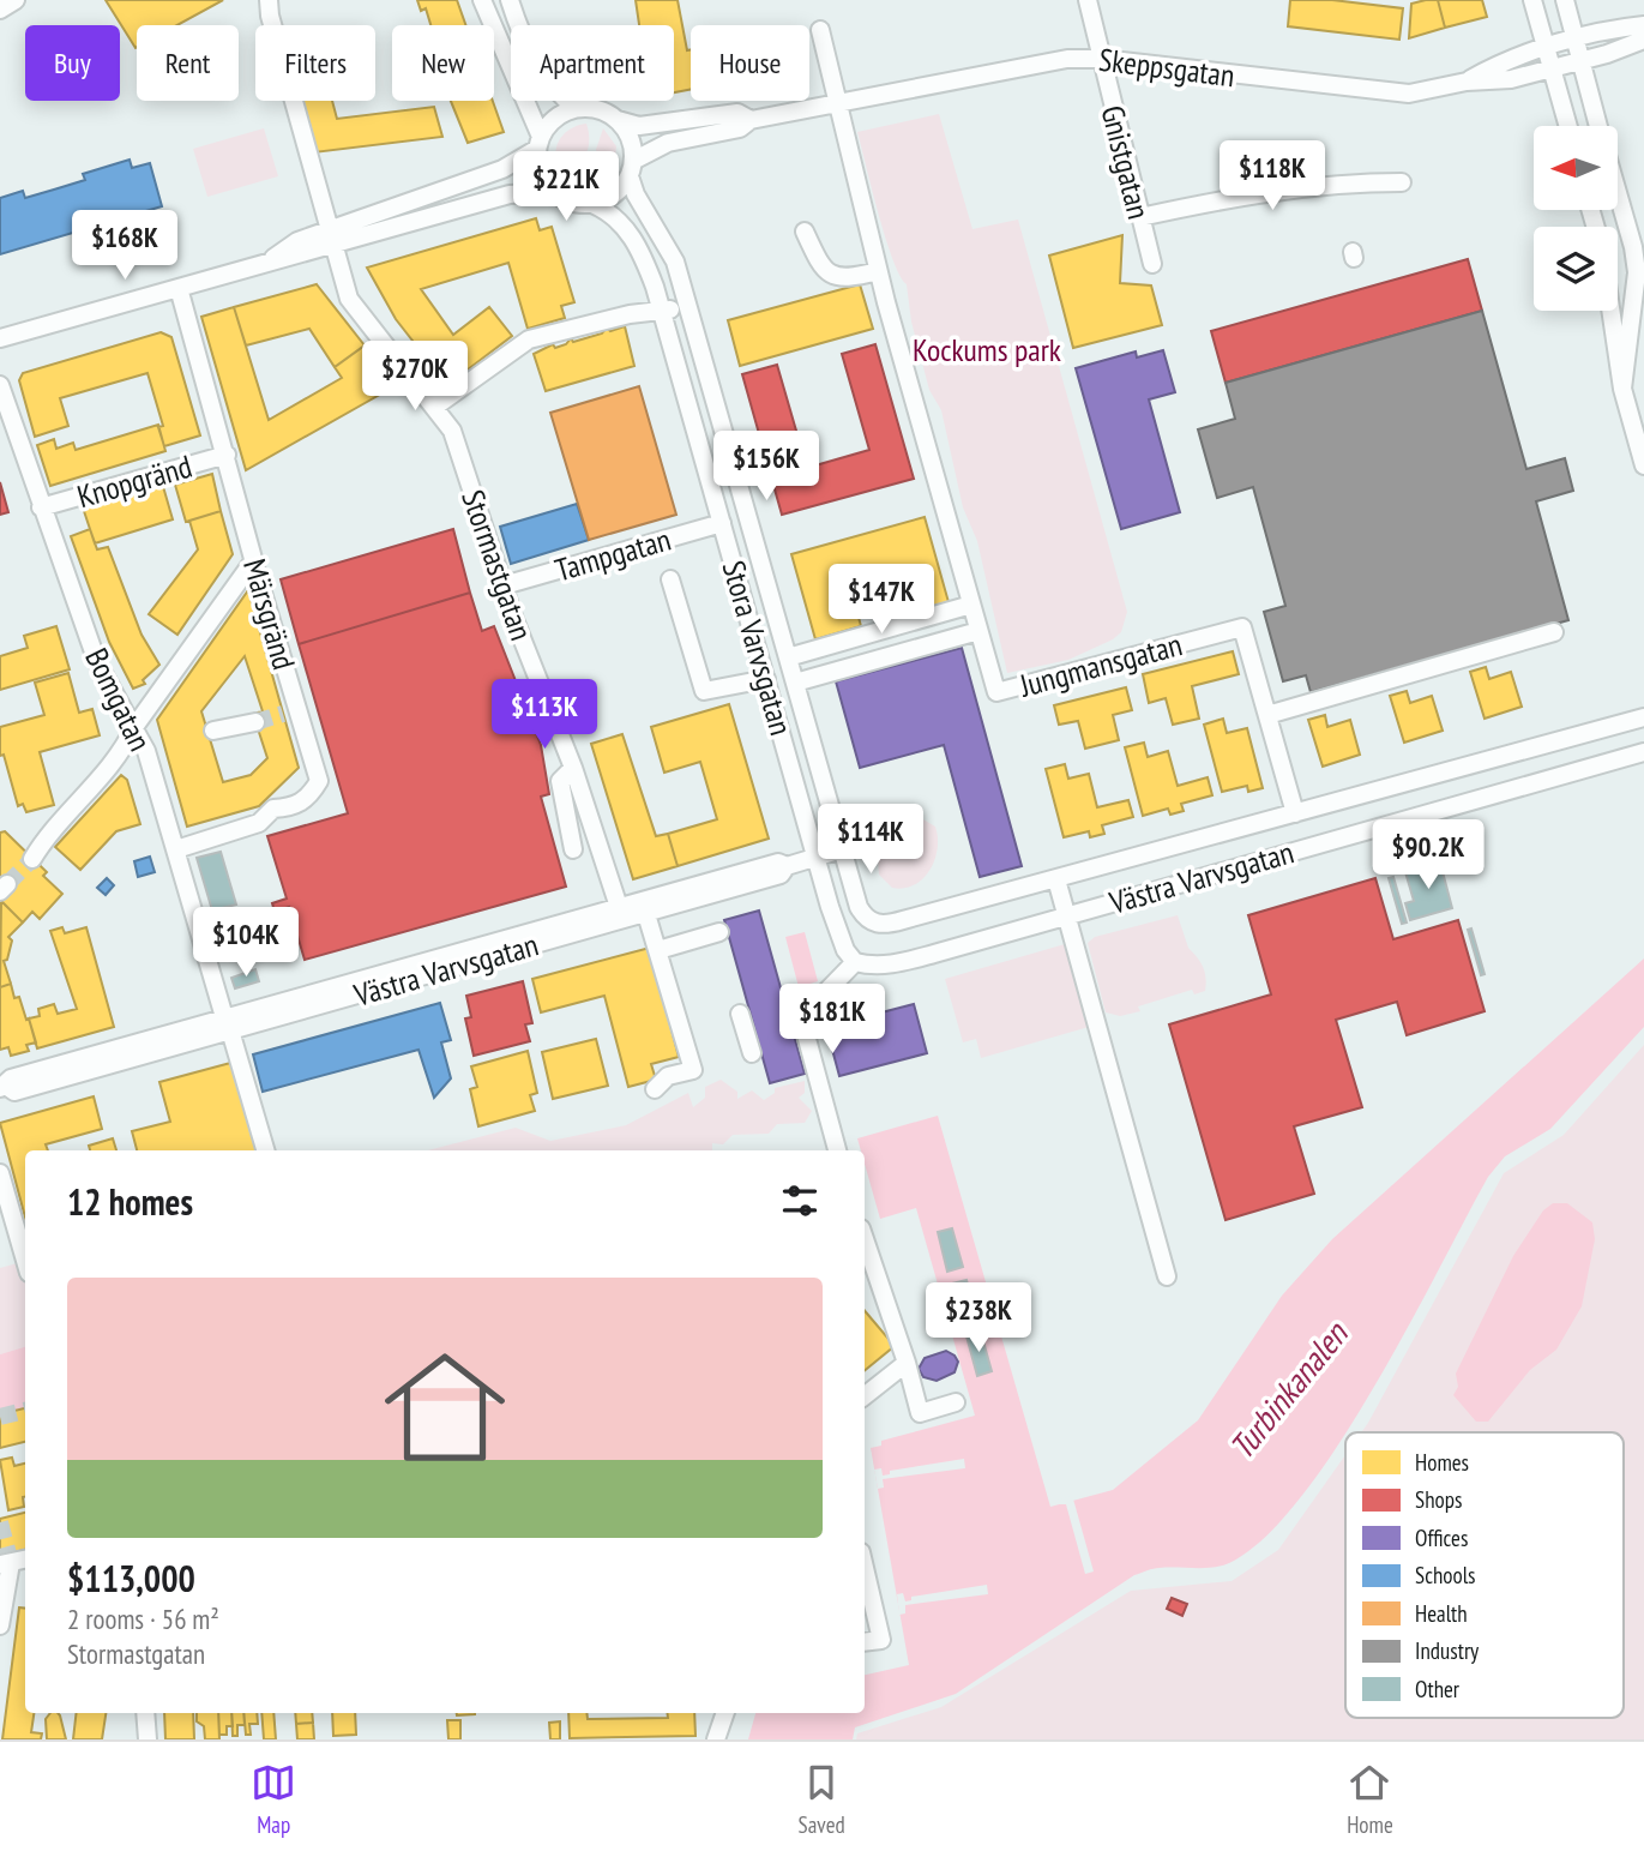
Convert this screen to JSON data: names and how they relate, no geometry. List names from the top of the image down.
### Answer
{
  "streets": {
    "street": [
      "Skeppsgatan",
      "Gnistgatan",
      "Knopgränd",
      "Tampgatan",
      "Stormastgatan",
      "Märsgränd",
      "Stora Varvsgatan",
      "Jungmansgatan",
      "Bomgatan",
      "Västra Varvsgatan"
    ]
  },
  "crossings": [
    ["Skeppsgatan", "Gnistgatan"],
    ["Skeppsgatan", "Jungmansgatan"],
    ["Knopgränd", "Märsgränd"],
    ["Knopgränd", "Bomgatan"],
    ["Tampgatan", "Stormastgatan"],
    ["Tampgatan", "Stora Varvsgatan"],
    ["Stormastgatan", "Västra Varvsgatan"],
    ["Märsgränd", "Bomgatan"],
    ["Stora Varvsgatan", "Västra Varvsgatan"],
    ["Jungmansgatan", "Västra Varvsgatan"],
    ["Bomgatan", "Västra Varvsgatan"]
  ],
  "water": ["Turbinkanalen"],
  "parks": ["Kockums park"],
  "legend": [
    "Homes",
    "Shops",
    "Offices",
    "Schools",
    "Health",
    "Industry",
    "Other"
  ],
  "north": "left",
  "page": {
    "chip": [
      "Buy",
      "Rent",
      "Filters",
      "New",
      "Apartment",
      "House"
    ],
    "price": [
      "$118K",
      "$221K",
      "$168K",
      "$270K",
      "$156K",
      "$147K",
      "$113K",
      "$114K",
      "$90.2K",
      "$104K",
      "$181K",
      "$238K"
    ],
    "heading": "12 homes",
    "list": [
      {
        "name": "$113,000",
        "note": "2 rooms · 56 m² · Stormastgatan"
      }
    ],
    "tabs": ["Map", "Saved", "Home"]
  }
}
